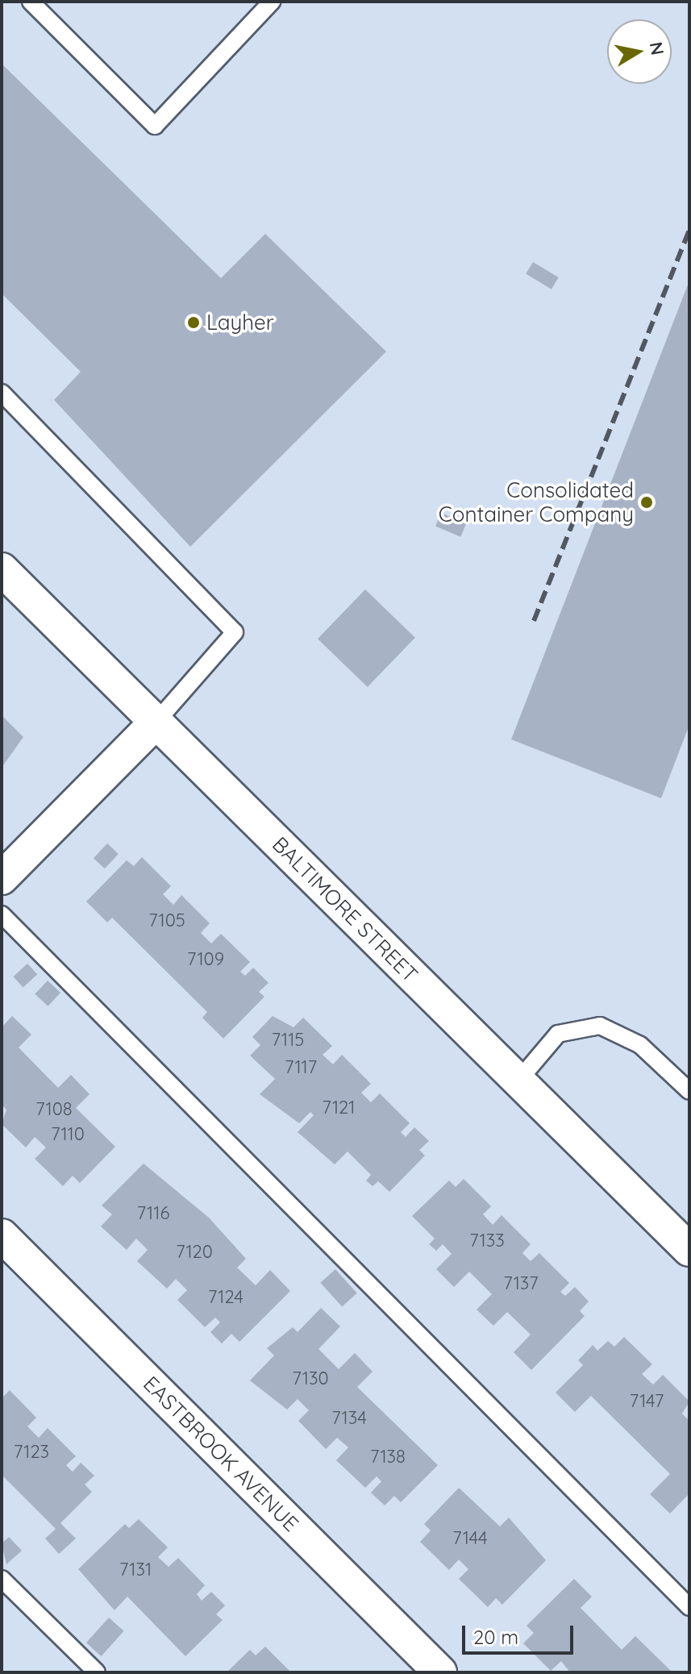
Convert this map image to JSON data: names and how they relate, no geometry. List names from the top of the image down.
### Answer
{
  "streets": {
    "street": ["BALTIMORE STREET", "EASTBROOK AVENUE"]
  },
  "places": ["Layher", "Consolidated Container Company"],
  "house_numbers": [
    "7105",
    "7109",
    "7115",
    "7117",
    "7121",
    "7108",
    "7110",
    "7116",
    "7133",
    "7120",
    "7137",
    "7124",
    "7130",
    "7147",
    "7134",
    "7123",
    "7138",
    "7144",
    "7131"
  ],
  "scale_bar": "20 m",
  "north": "right"
}
